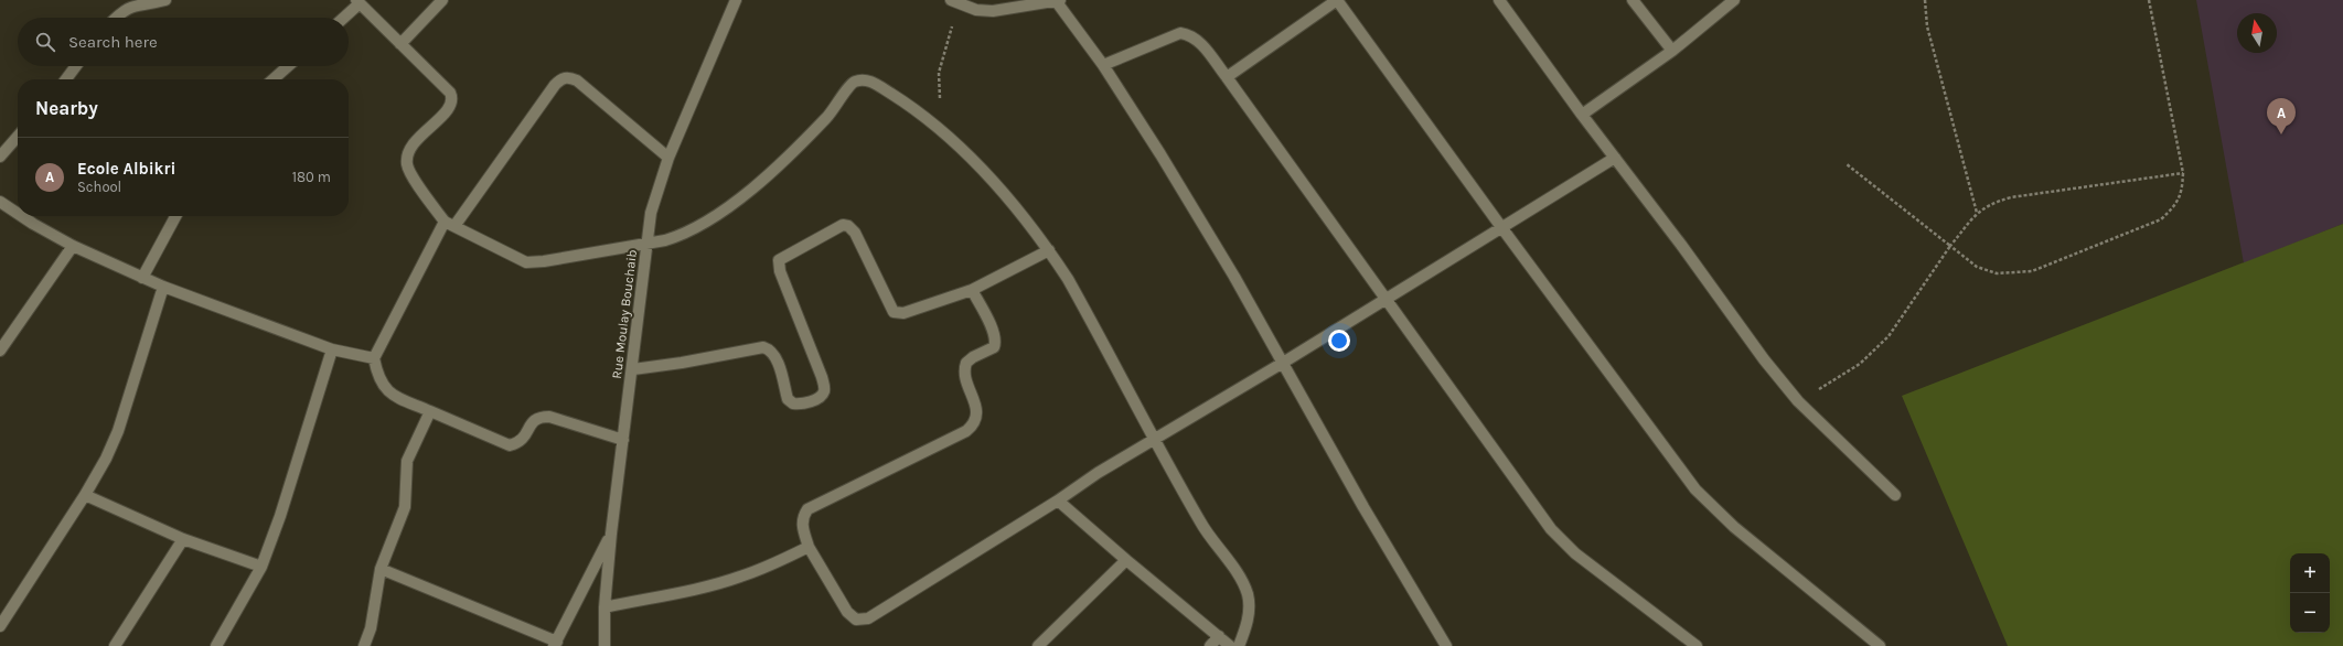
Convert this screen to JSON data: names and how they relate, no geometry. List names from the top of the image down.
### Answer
{
  "streets": {
    "street": ["Rue Moulay Bouchaib"]
  },
  "north": "top",
  "page": {
    "search": "Search here",
    "heading": "Nearby",
    "pins": "A",
    "list": [
      {
        "mark": "A",
        "name": "Ecole Albikri",
        "note": "School",
        "value": "180 m"
      }
    ],
    "map_buttons": ["+", "−"]
  }
}
